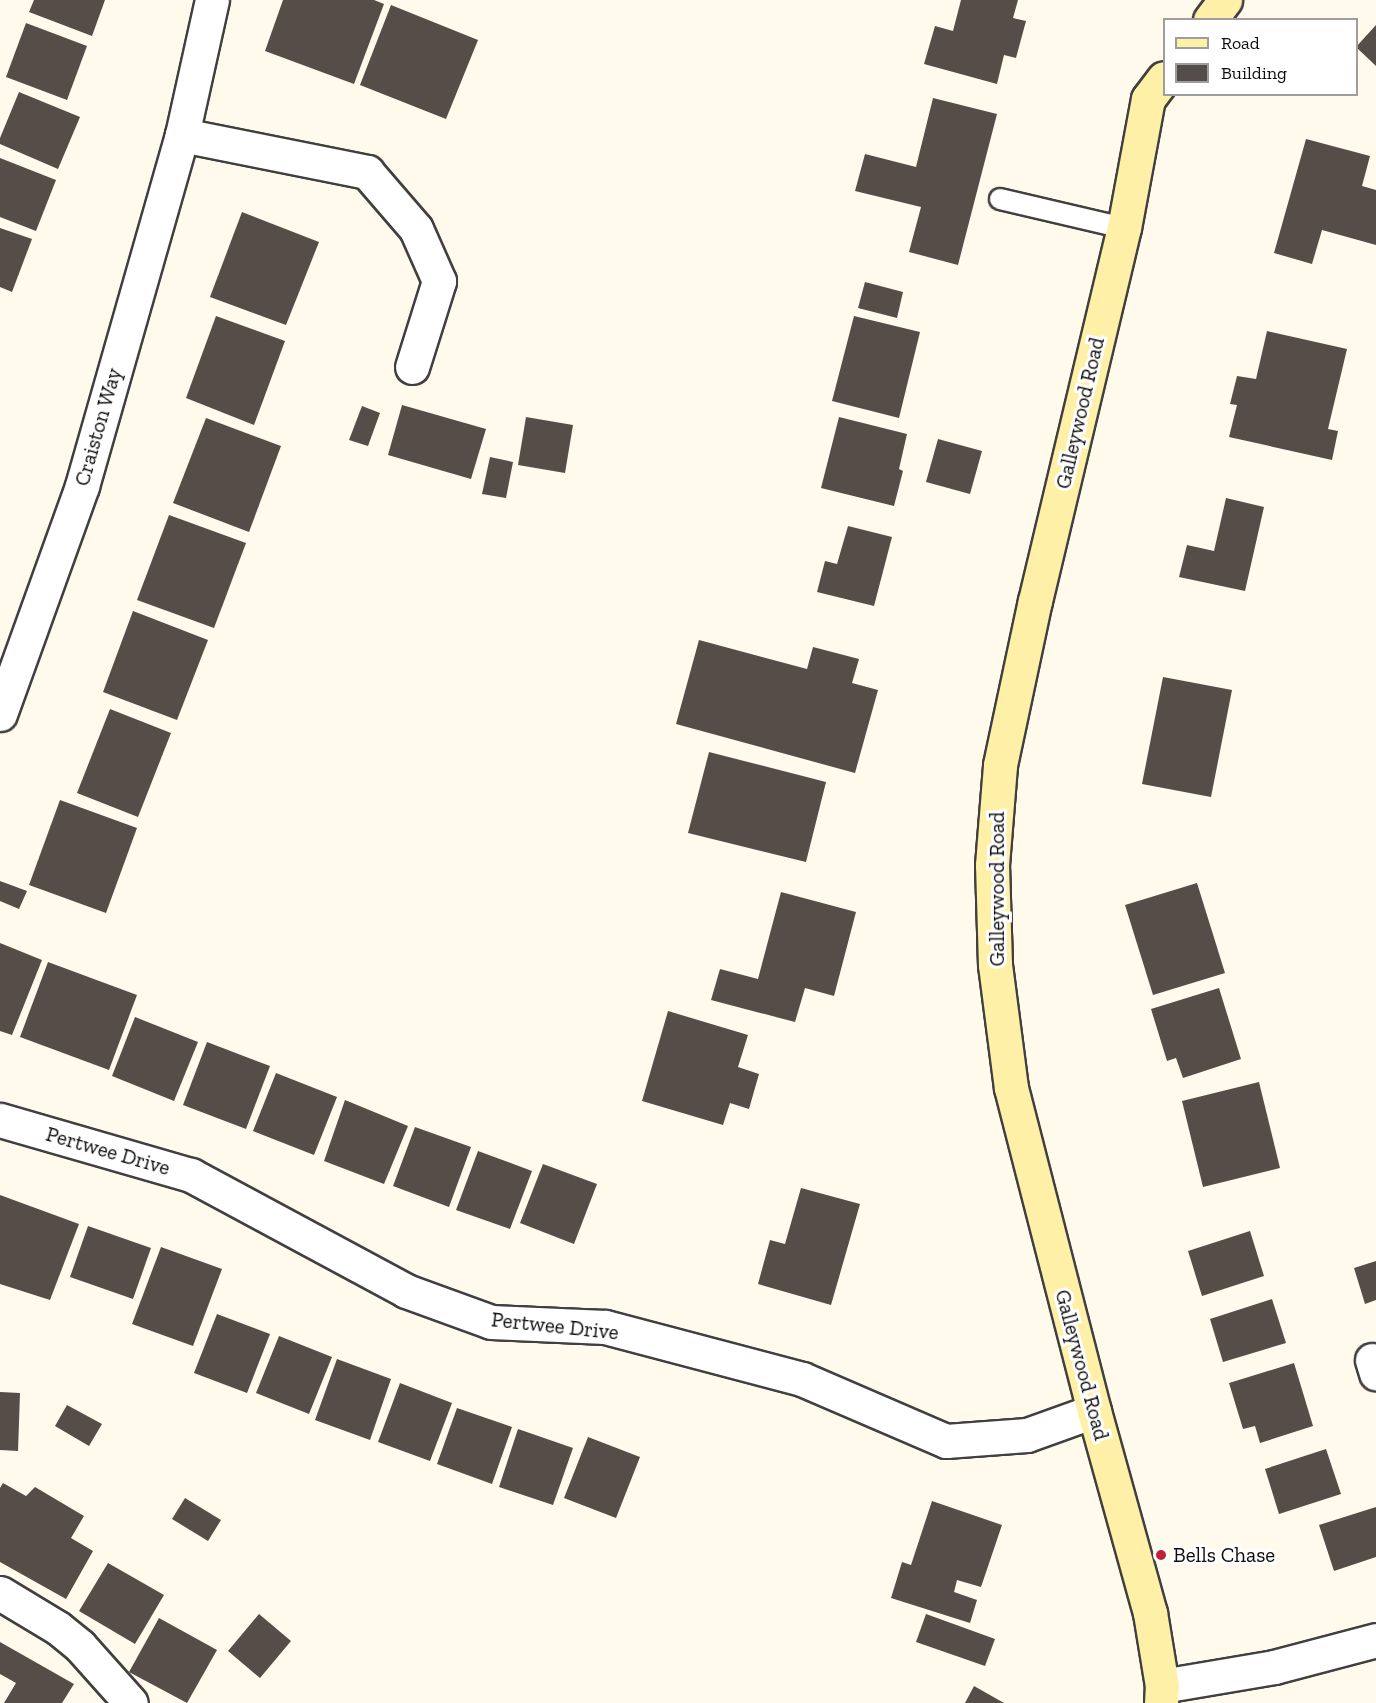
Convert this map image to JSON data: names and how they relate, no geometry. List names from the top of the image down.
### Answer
{
  "streets": {
    "street": ["Galleywood Road", "Craiston Way", "Pertwee Drive"]
  },
  "crossings": [
    ["Galleywood Road", "Pertwee Drive"]
  ],
  "places": ["Bells Chase"],
  "legend": ["Road", "Building"]
}
